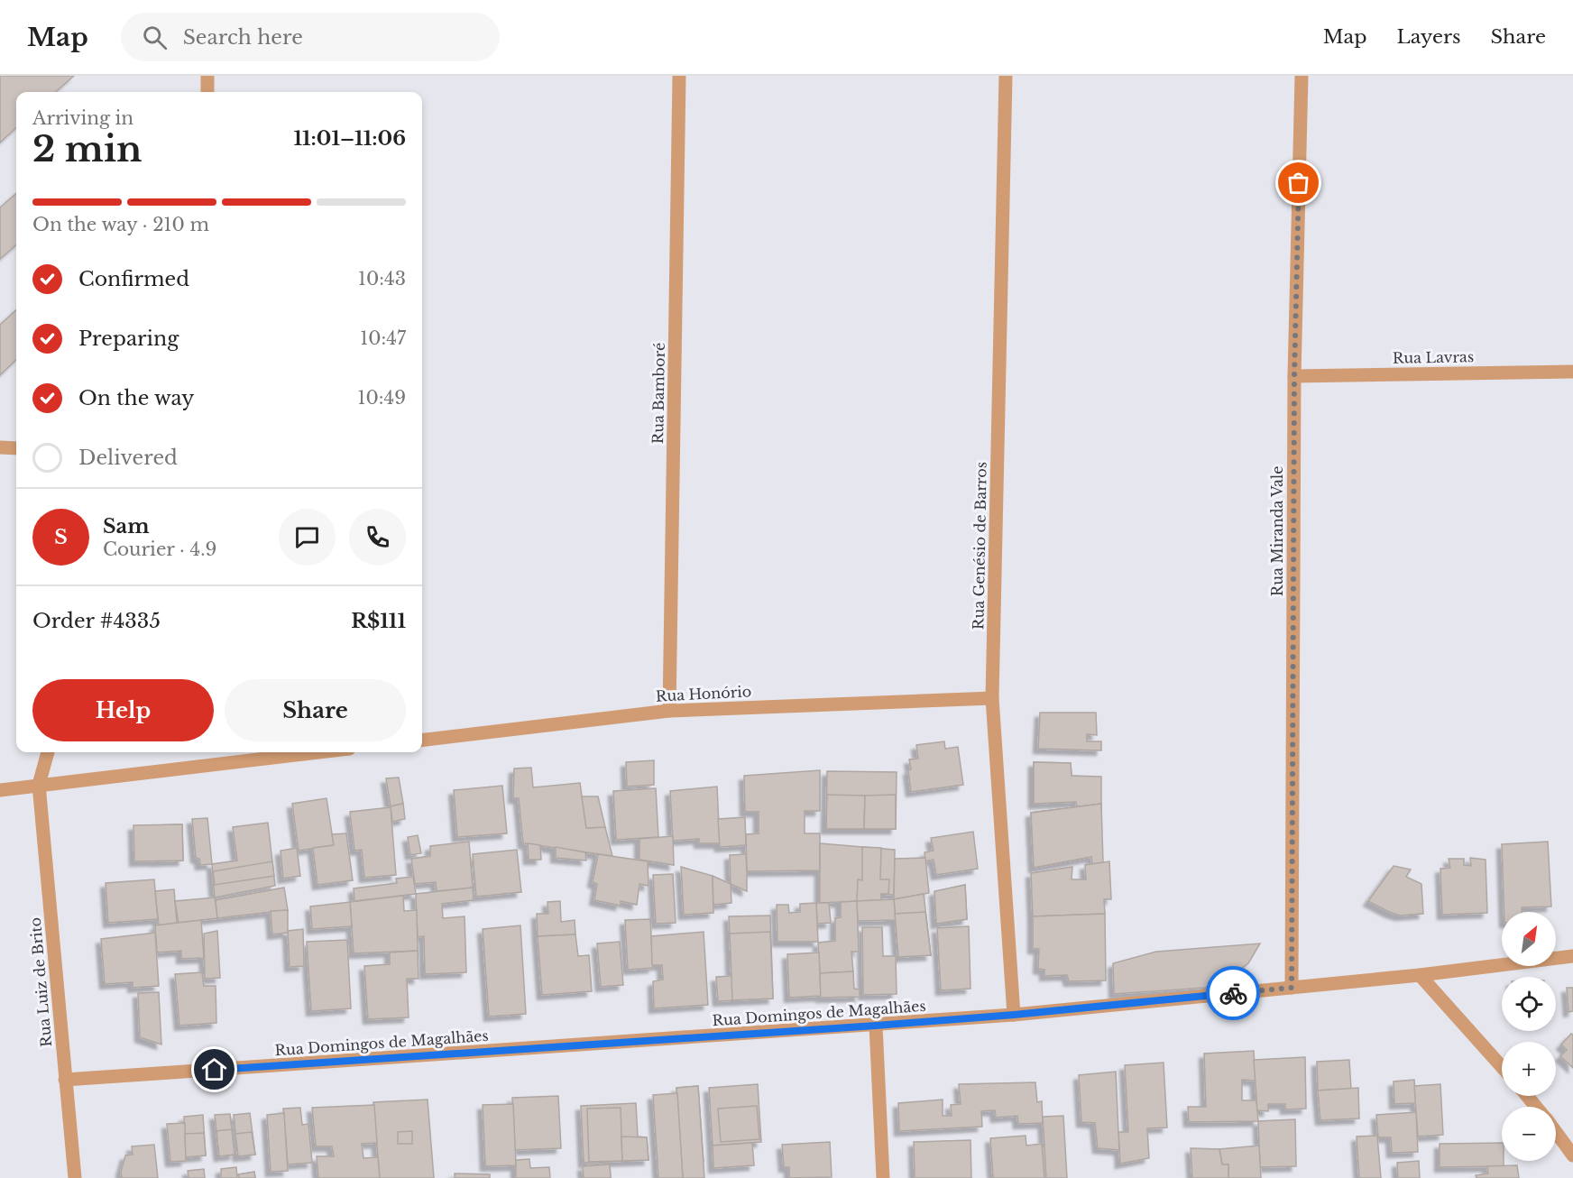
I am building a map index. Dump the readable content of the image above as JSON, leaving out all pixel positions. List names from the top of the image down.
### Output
{
  "streets": {
    "street": [
      "Rua Lavras",
      "Rua Bamboré",
      "Rua Miranda Vale",
      "Rua Genésio de Barros",
      "Rua Honório",
      "Rua Luiz de Brito",
      "Rua Domingos de Magalhães"
    ]
  },
  "crossings": [
    ["Rua Lavras", "Rua Miranda Vale"],
    ["Rua Bamboré", "Rua Honório"],
    ["Rua Miranda Vale", "Rua Domingos de Magalhães"],
    ["Rua Genésio de Barros", "Rua Honório"],
    ["Rua Genésio de Barros", "Rua Domingos de Magalhães"],
    ["Rua Luiz de Brito", "Rua Domingos de Magalhães"]
  ],
  "north": "top right",
  "page": {
    "header": "Map",
    "search": "Search here",
    "nav": ["Map", "Layers", "Share"],
    "heading": ["2 min", "Arriving in", "11:01–11:06"],
    "panel": [
      "Sam",
      "Courier · 4.9",
      "Order #4335",
      "R$111"
    ],
    "bar": "On the way · 210 m",
    "list": [
      ["Confirmed", "10:43"],
      ["Preparing", "10:47"],
      ["On the way", "10:49"],
      "Delivered"
    ],
    "round": "S",
    "buttons": ["Help", "Share"],
    "map_buttons": ["+", "−"]
  }
}
